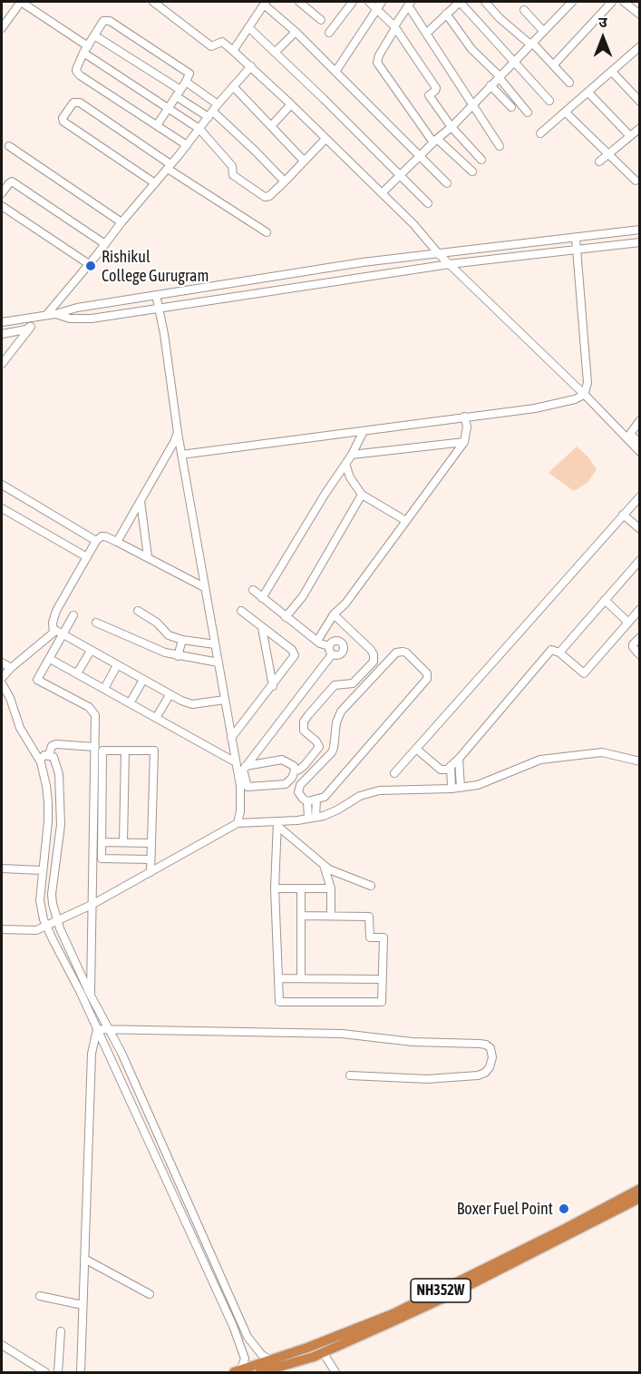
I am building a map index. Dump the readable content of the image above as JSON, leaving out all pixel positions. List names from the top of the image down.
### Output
{
  "streets": {
    "highway": ["NH352W"]
  },
  "places": ["Rishikul College Gurugram", "Boxer Fuel Point"],
  "north": "top"
}
